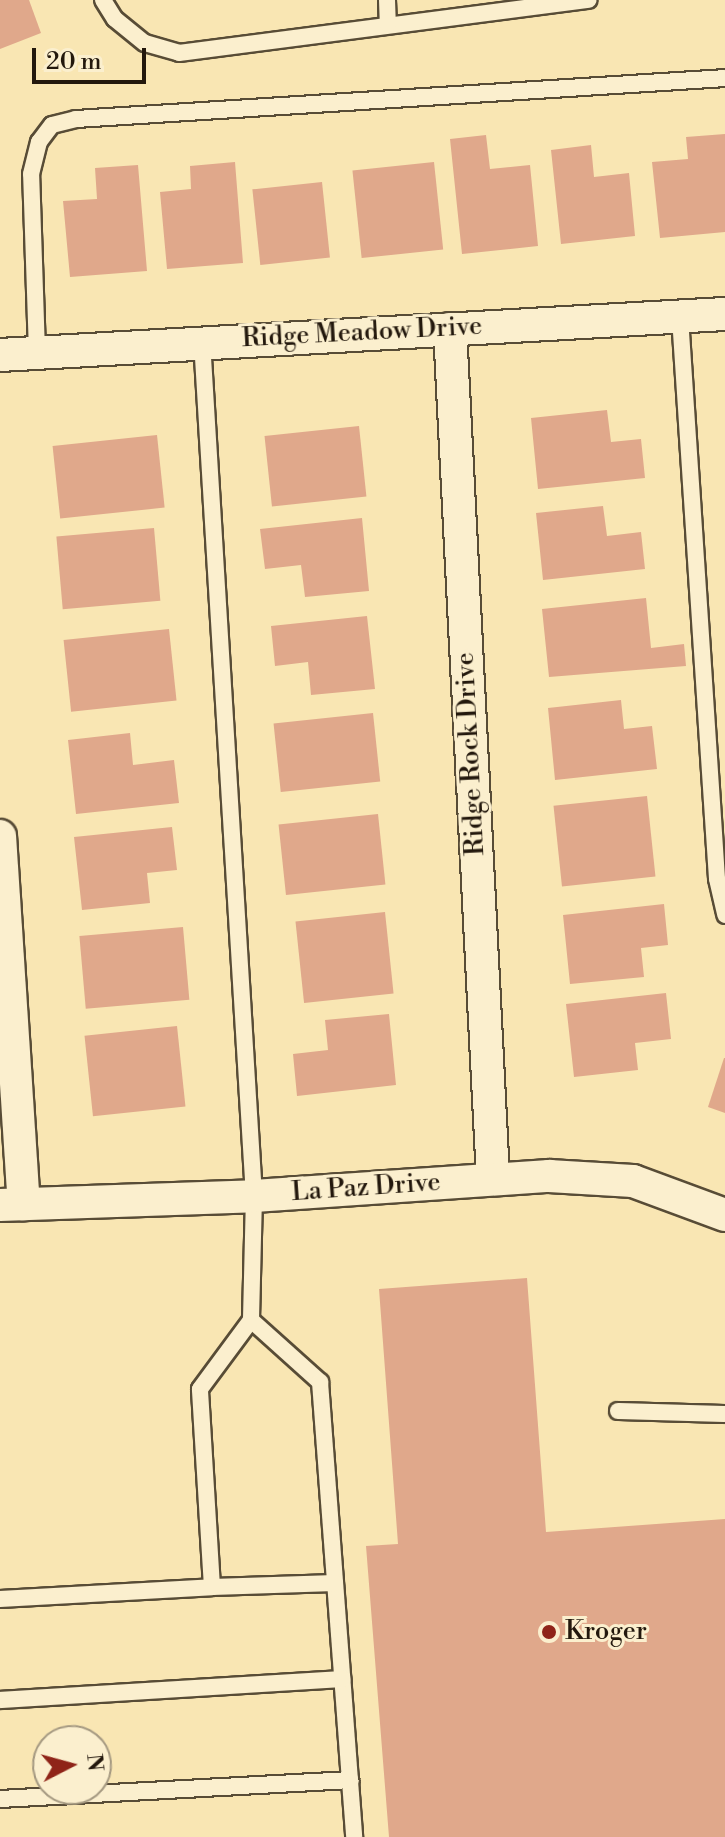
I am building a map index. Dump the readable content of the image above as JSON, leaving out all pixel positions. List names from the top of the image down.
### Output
{
  "streets": {
    "street": ["Ridge Meadow Drive", "Ridge Rock Drive", "La Paz Drive"]
  },
  "crossings": [
    ["Ridge Meadow Drive", "Ridge Rock Drive"],
    ["Ridge Rock Drive", "La Paz Drive"]
  ],
  "places": ["Kroger"],
  "scale_bar": "20 m",
  "north": "right"
}
